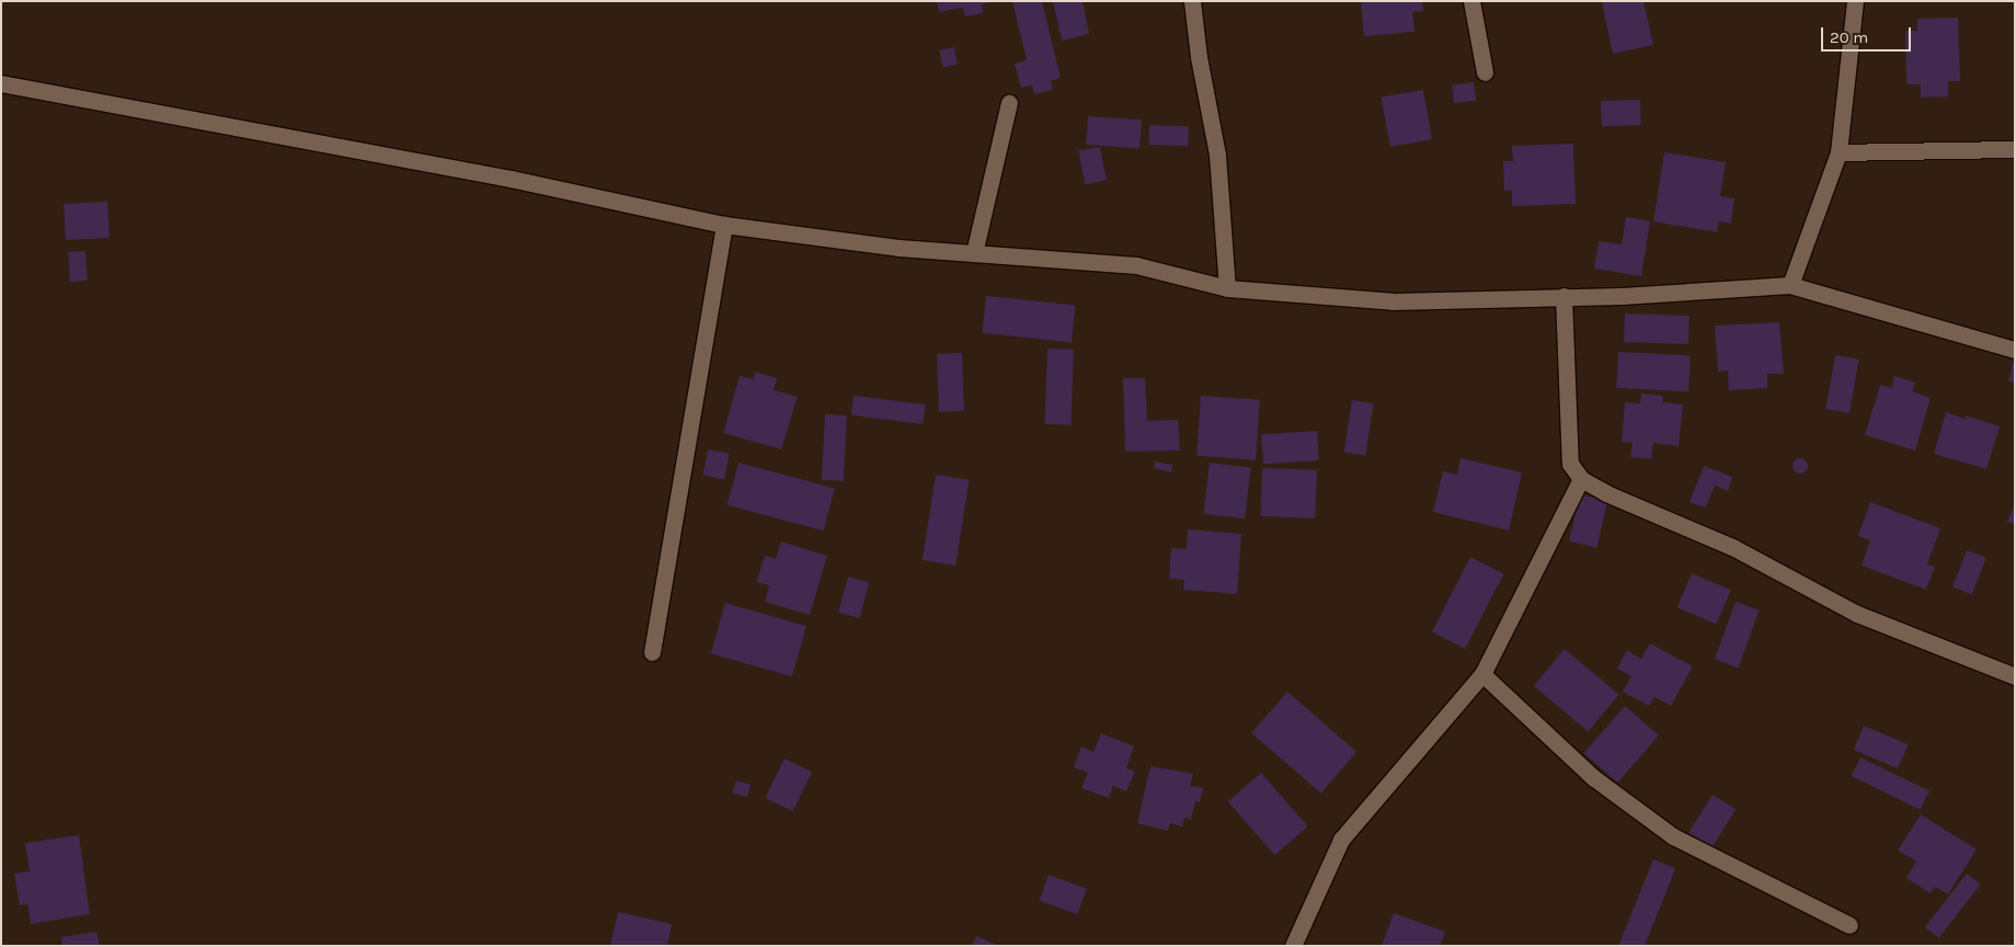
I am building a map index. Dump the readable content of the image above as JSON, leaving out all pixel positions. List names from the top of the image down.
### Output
{
  "scale_bar": "20 m"
}
